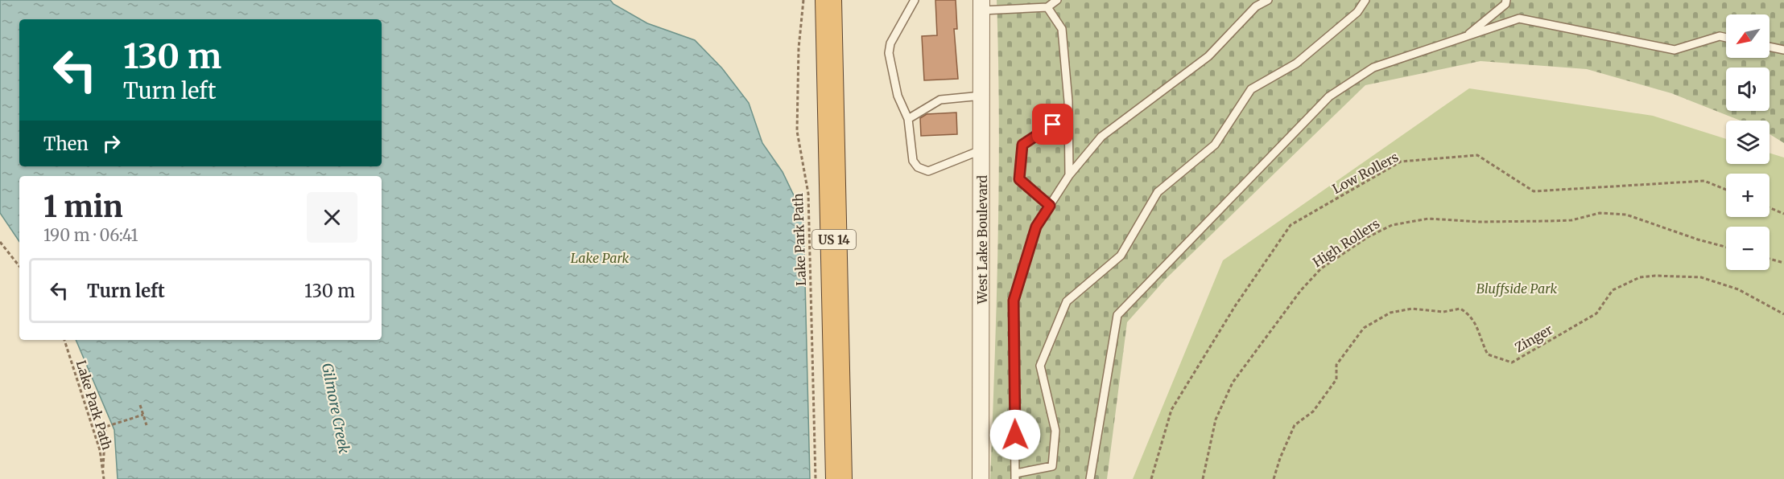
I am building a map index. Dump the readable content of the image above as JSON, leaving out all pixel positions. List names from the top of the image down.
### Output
{
  "streets": {
    "highway": ["US 14"],
    "street": ["West Lake Boulevard"],
    "path": [
      "Low Rollers",
      "Lake Park Path",
      "High Rollers",
      "Zinger"
    ]
  },
  "water": ["Gilmore Creek"],
  "parks": ["Lake Park", "Bluffside Park"],
  "north": "bottom left",
  "page": {
    "map_buttons": ["+", "−"],
    "turn": ["130 m", "Turn left"],
    "then": "Then",
    "heading": ["1 min", "190 m · 06:41"],
    "list": [
      {
        "name": "Turn left",
        "value": "130 m"
      }
    ]
  }
}
